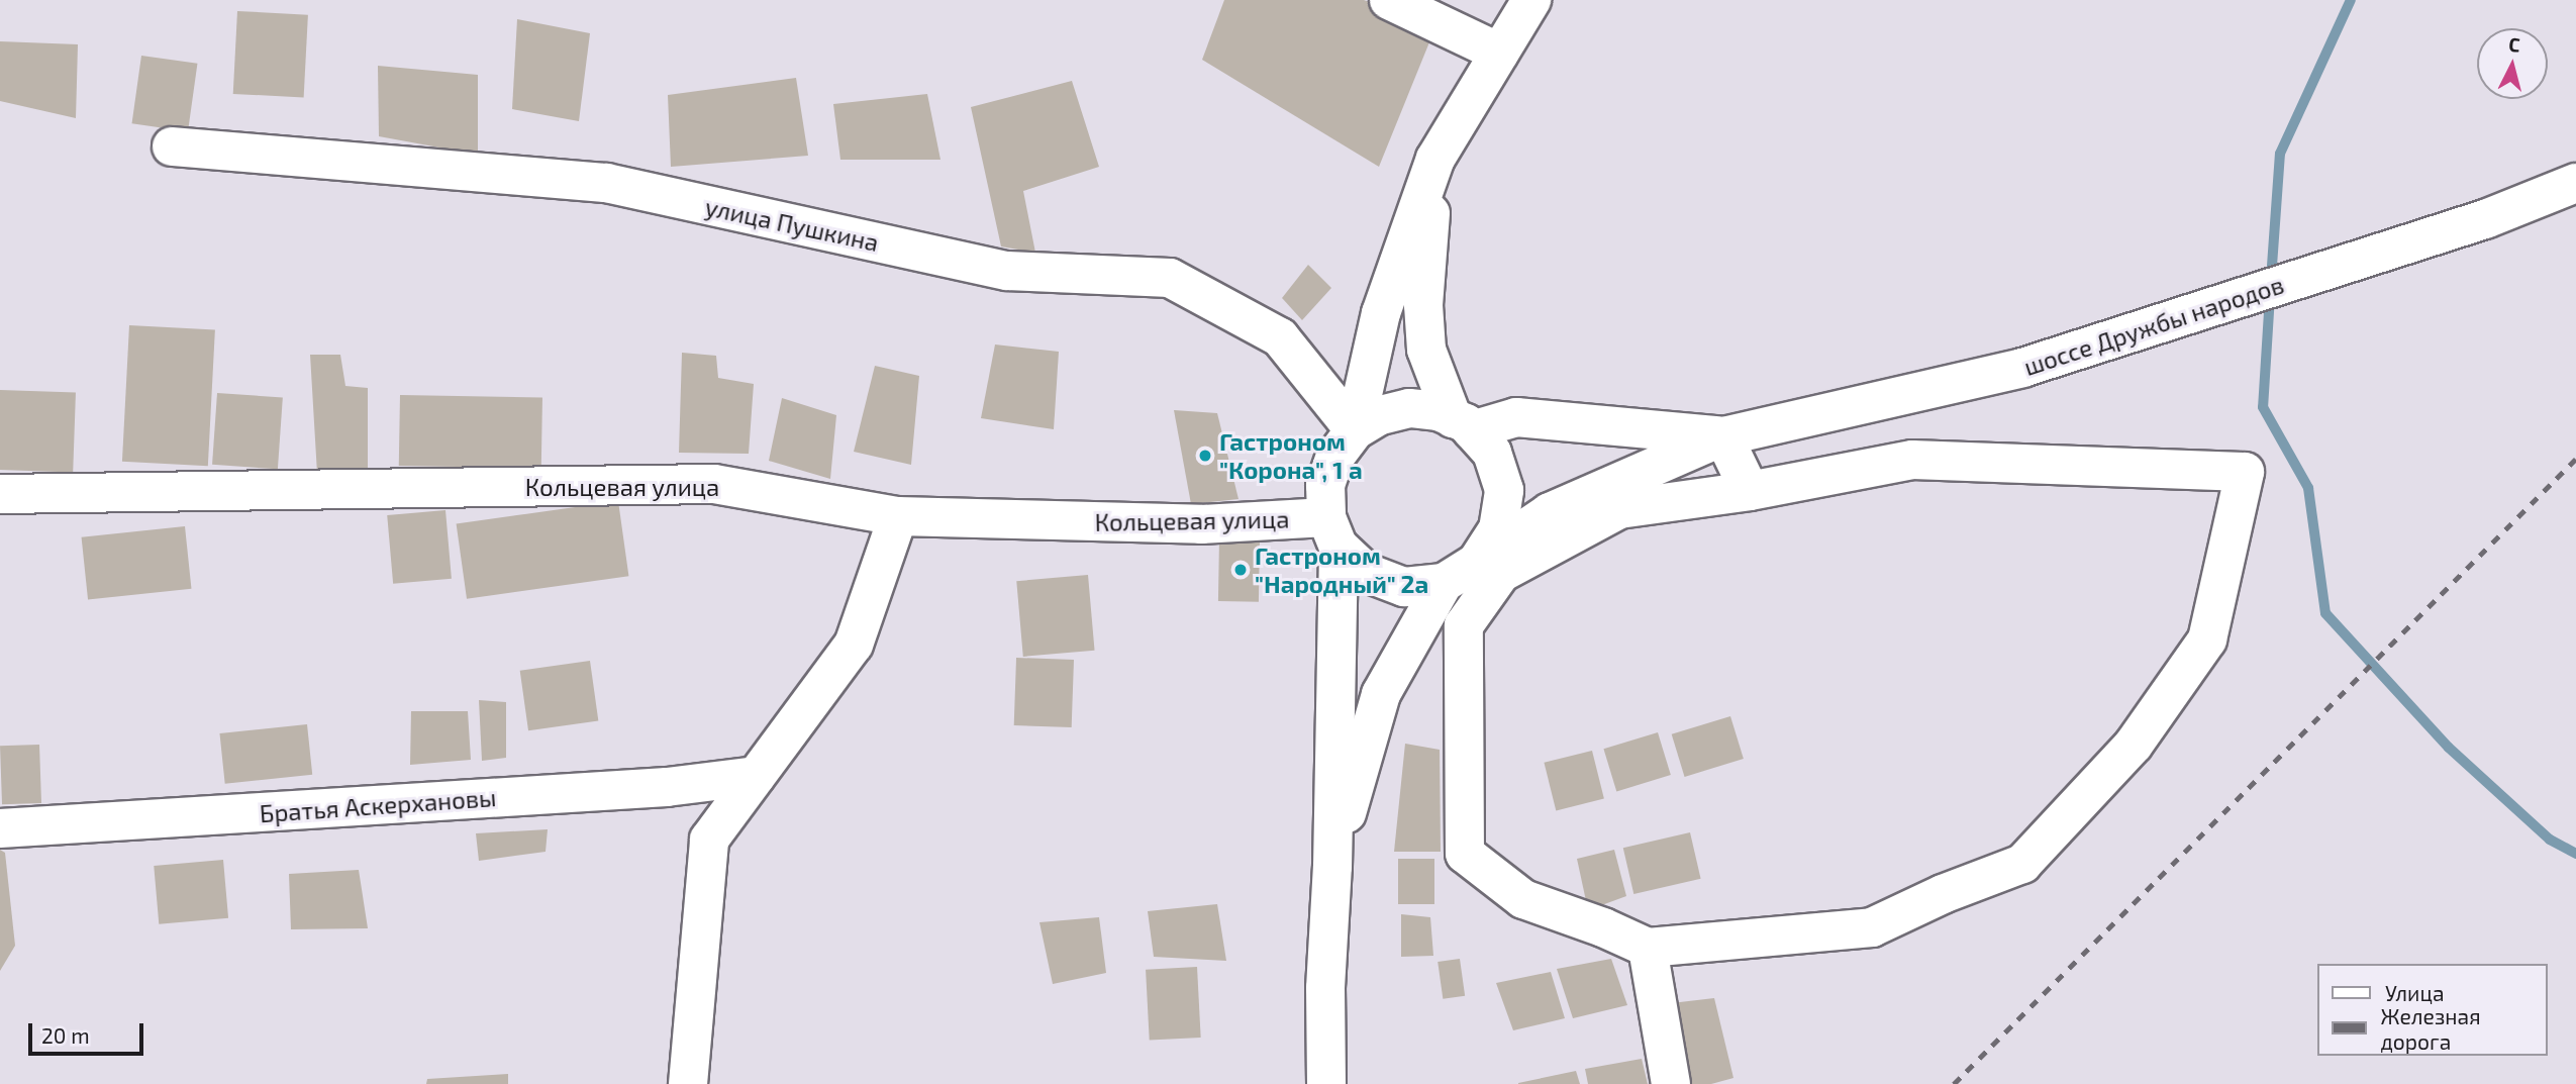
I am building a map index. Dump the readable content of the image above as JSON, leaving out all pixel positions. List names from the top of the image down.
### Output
{
  "streets": {
    "street": [
      "улица Пушкина",
      "шоссе Дружбы народов",
      "Кольцевая улица",
      "Братья Аскерхановы"
    ]
  },
  "crossings": [
    ["улица Пушкина", "Кольцевая улица"]
  ],
  "places": ["Гастроном \"Корона\", 1 а", "Гастроном \"Народный\" 2а"],
  "legend": ["Улица", "Железная дорога"],
  "scale_bar": "20 m",
  "north": "top"
}
